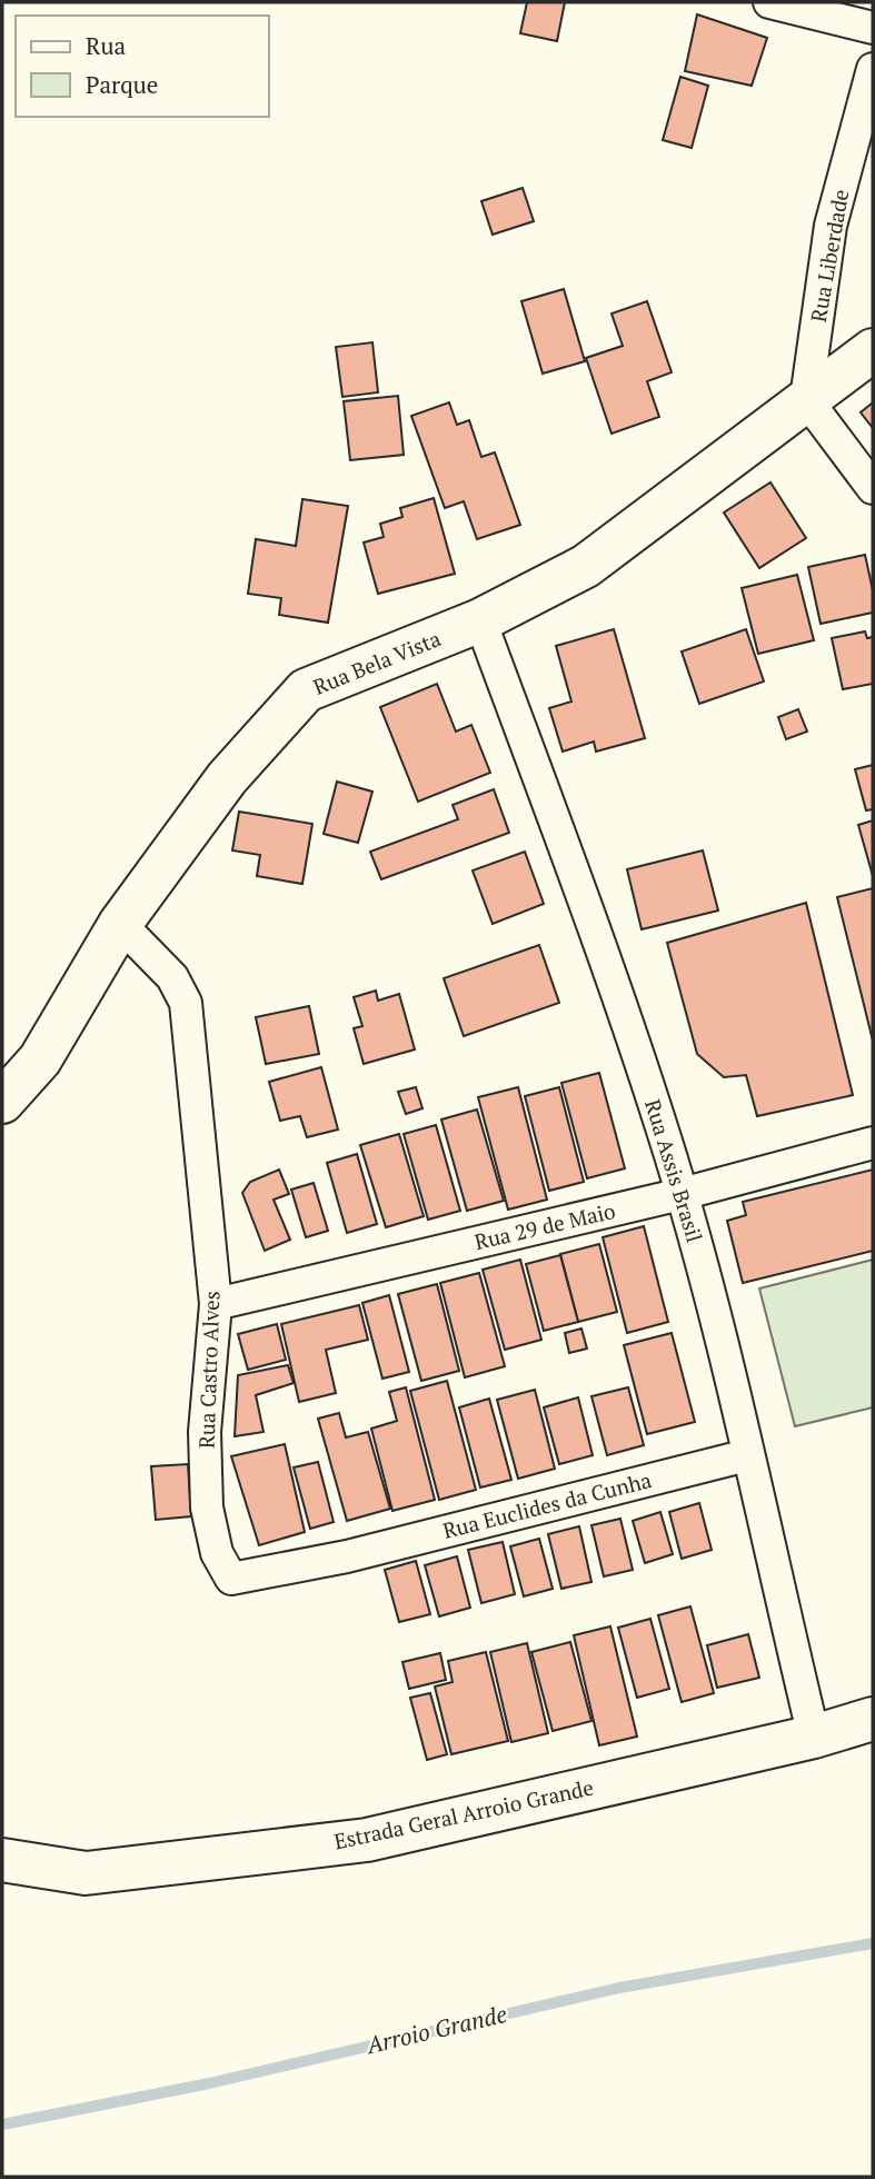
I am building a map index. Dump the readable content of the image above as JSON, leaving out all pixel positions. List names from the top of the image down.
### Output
{
  "streets": {
    "street": [
      "Rua Liberdade",
      "Rua Bela Vista",
      "Rua Assis Brasil",
      "Rua 29 de Maio",
      "Rua Castro Alves",
      "Rua Euclides da Cunha",
      "Estrada Geral Arroio Grande"
    ]
  },
  "crossings": [
    ["Rua Liberdade", "Rua Bela Vista"],
    ["Rua Bela Vista", "Rua Assis Brasil"],
    ["Rua Bela Vista", "Rua Castro Alves"],
    ["Rua Assis Brasil", "Rua 29 de Maio"],
    ["Rua Assis Brasil", "Rua Euclides da Cunha"],
    ["Rua Assis Brasil", "Estrada Geral Arroio Grande"],
    ["Rua 29 de Maio", "Rua Castro Alves"],
    ["Rua Castro Alves", "Rua Euclides da Cunha"]
  ],
  "water": ["Arroio Grande"],
  "legend": ["Rua", "Parque"]
}
